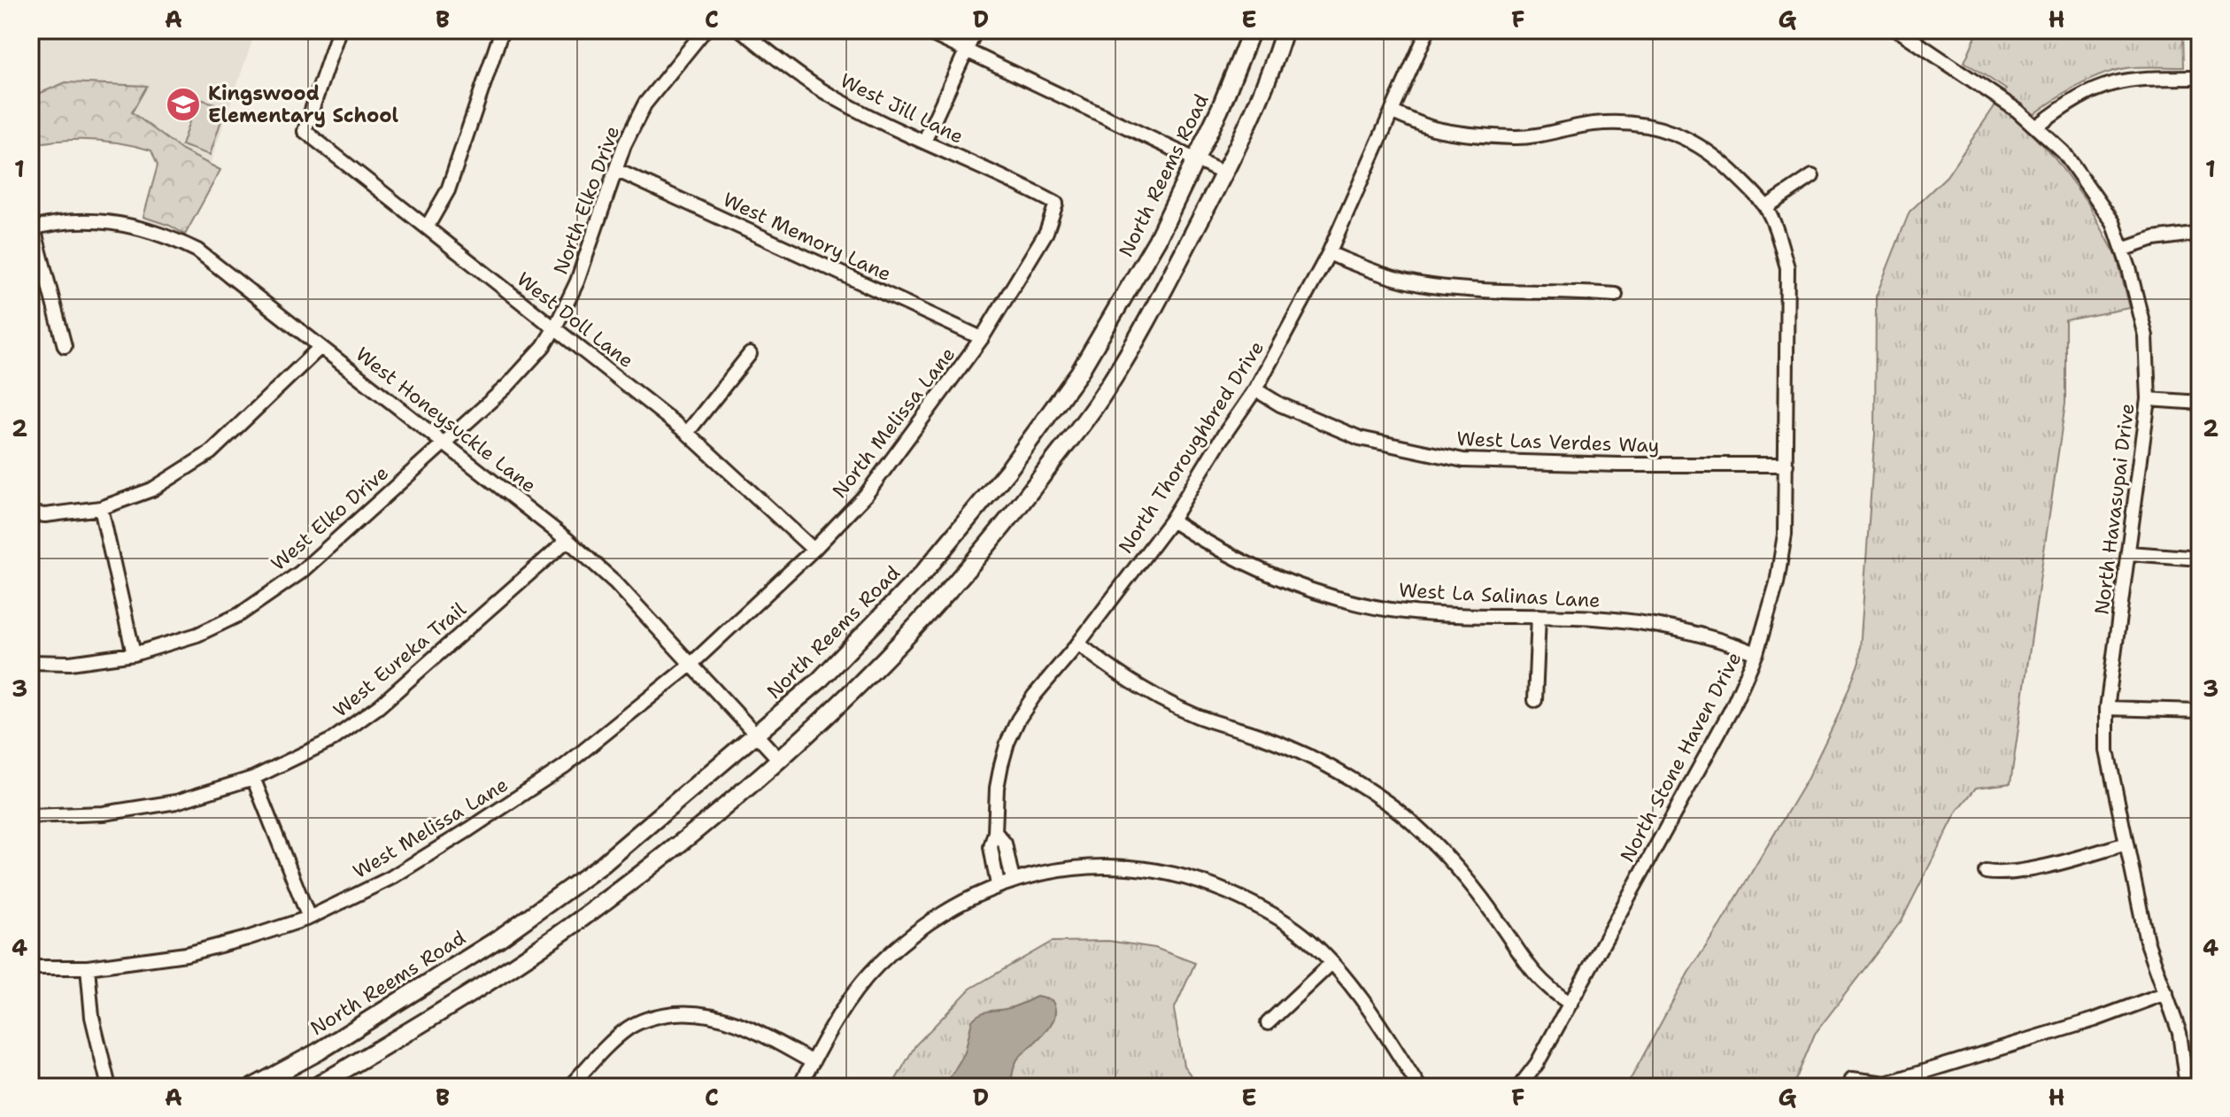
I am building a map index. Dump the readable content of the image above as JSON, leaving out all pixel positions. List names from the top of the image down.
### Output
{
  "streets": {
    "main road": ["North Reems Road"],
    "street": [
      "West Jill Lane",
      "North Elko Drive",
      "West Memory Lane",
      "West Doll Lane",
      "West Honeysuckle Lane",
      "North Melissa Lane",
      "West Las Verdes Way",
      "North Thoroughbred Drive",
      "North Havasupai Drive",
      "West Elko Drive",
      "West La Salinas Lane",
      "West Eureka Trail",
      "North Stone Haven Drive",
      "West Melissa Lane"
    ]
  },
  "crossings": [
    ["West Jill Lane", "North Melissa Lane"],
    ["North Reems Road", "West Honeysuckle Lane"],
    ["North Elko Drive", "West Memory Lane"],
    ["North Elko Drive", "West Doll Lane"],
    ["North Elko Drive", "West Honeysuckle Lane"],
    ["North Elko Drive", "West Elko Drive"],
    ["West Memory Lane", "North Melissa Lane"],
    ["West Doll Lane", "North Melissa Lane"],
    ["West Honeysuckle Lane", "North Melissa Lane"],
    ["West Honeysuckle Lane", "West Elko Drive"],
    ["West Honeysuckle Lane", "West Eureka Trail"],
    ["West Honeysuckle Lane", "West Melissa Lane"],
    ["North Melissa Lane", "West Melissa Lane"],
    ["West Las Verdes Way", "North Thoroughbred Drive"],
    ["West Las Verdes Way", "North Stone Haven Drive"],
    ["North Thoroughbred Drive", "West La Salinas Lane"],
    ["North Thoroughbred Drive", "North Stone Haven Drive"],
    ["West La Salinas Lane", "North Stone Haven Drive"]
  ],
  "places": {
    "school or university": ["Kingswood Elementary School"]
  },
  "grid": {
    "columns": [
      "A",
      "B",
      "C",
      "D",
      "E",
      "F",
      "G",
      "H"
    ],
    "rows": [
      "1",
      "2",
      "3",
      "4"
    ]
  }
}
